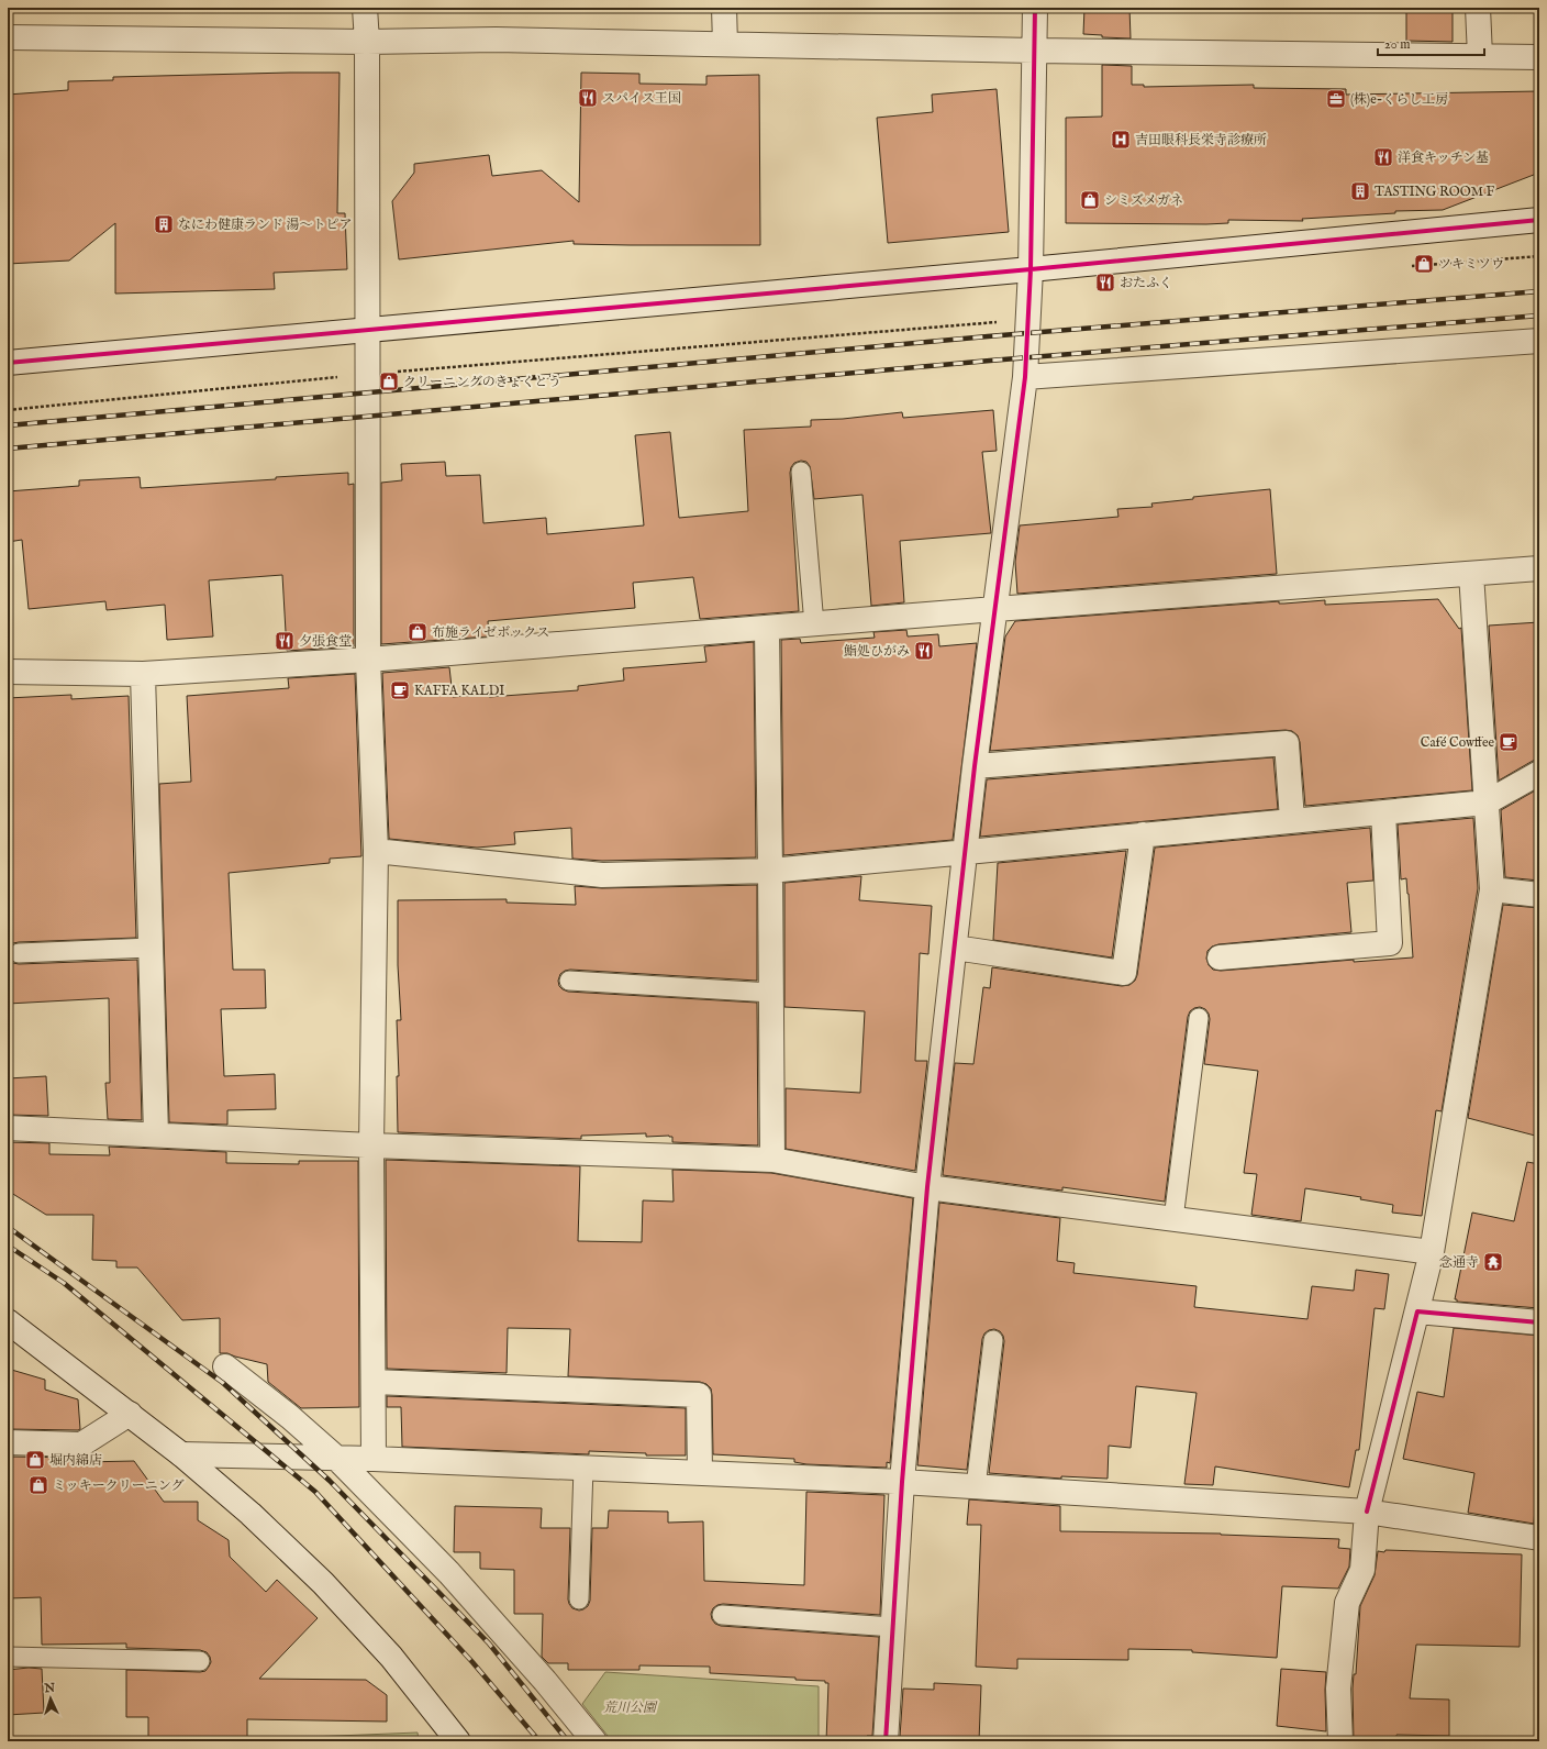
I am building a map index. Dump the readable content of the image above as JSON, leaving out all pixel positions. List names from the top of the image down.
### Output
{
  "parks": ["荒川公園"],
  "places": {
    "restaurant": [
      "スパイス王国",
      "洋食キッチン基",
      "おたふく",
      "夕張食堂",
      "鮨処ひがみ"
    ],
    "office": ["(株)e-くらし工房"],
    "hospital": ["吉田眼科長栄寺診療所"],
    "building": ["TASTING ROOM F", "なにわ健康ランド 湯～トピア"],
    "shop": [
      "シミズメガネ",
      "ツキミソウ",
      "クリーニングのきょくとう",
      "布施ライゼボックス",
      "堀内綿店",
      "ミッキークリーニング"
    ],
    "cafe": ["KAFFA KALDI", "Café Cowffee"],
    "temple": ["念通寺"]
  },
  "scale_bar": "20 m",
  "north": "top"
}
